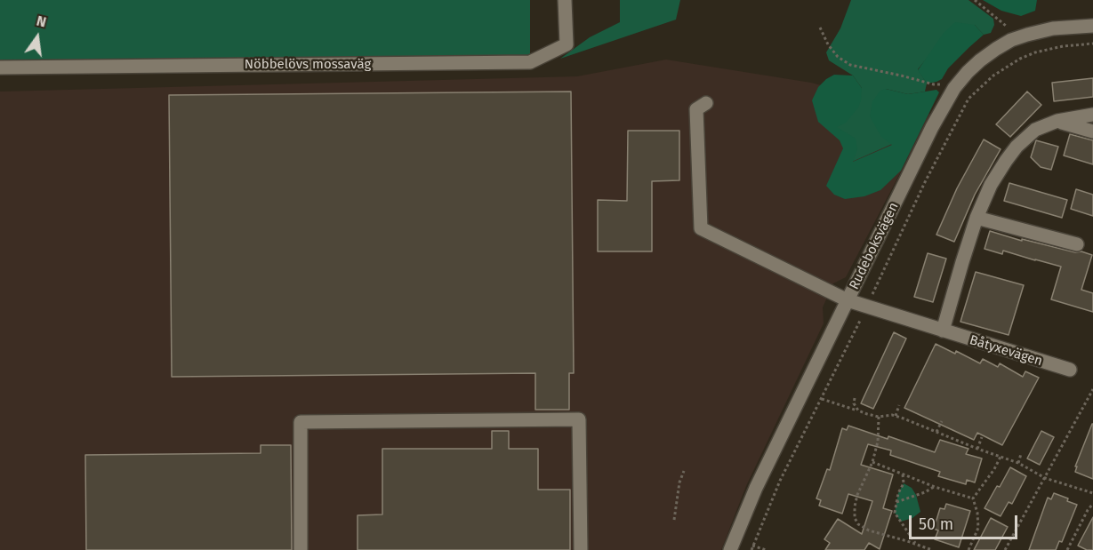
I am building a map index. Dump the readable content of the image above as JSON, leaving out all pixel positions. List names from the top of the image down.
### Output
{
  "streets": {
    "street": ["Nöbbelövs mossaväg", "Rudeboksvägen", "Båtyxevägen"]
  },
  "crossings": [
    ["Rudeboksvägen", "Båtyxevägen"]
  ],
  "scale_bar": "50 m",
  "north": "top"
}
